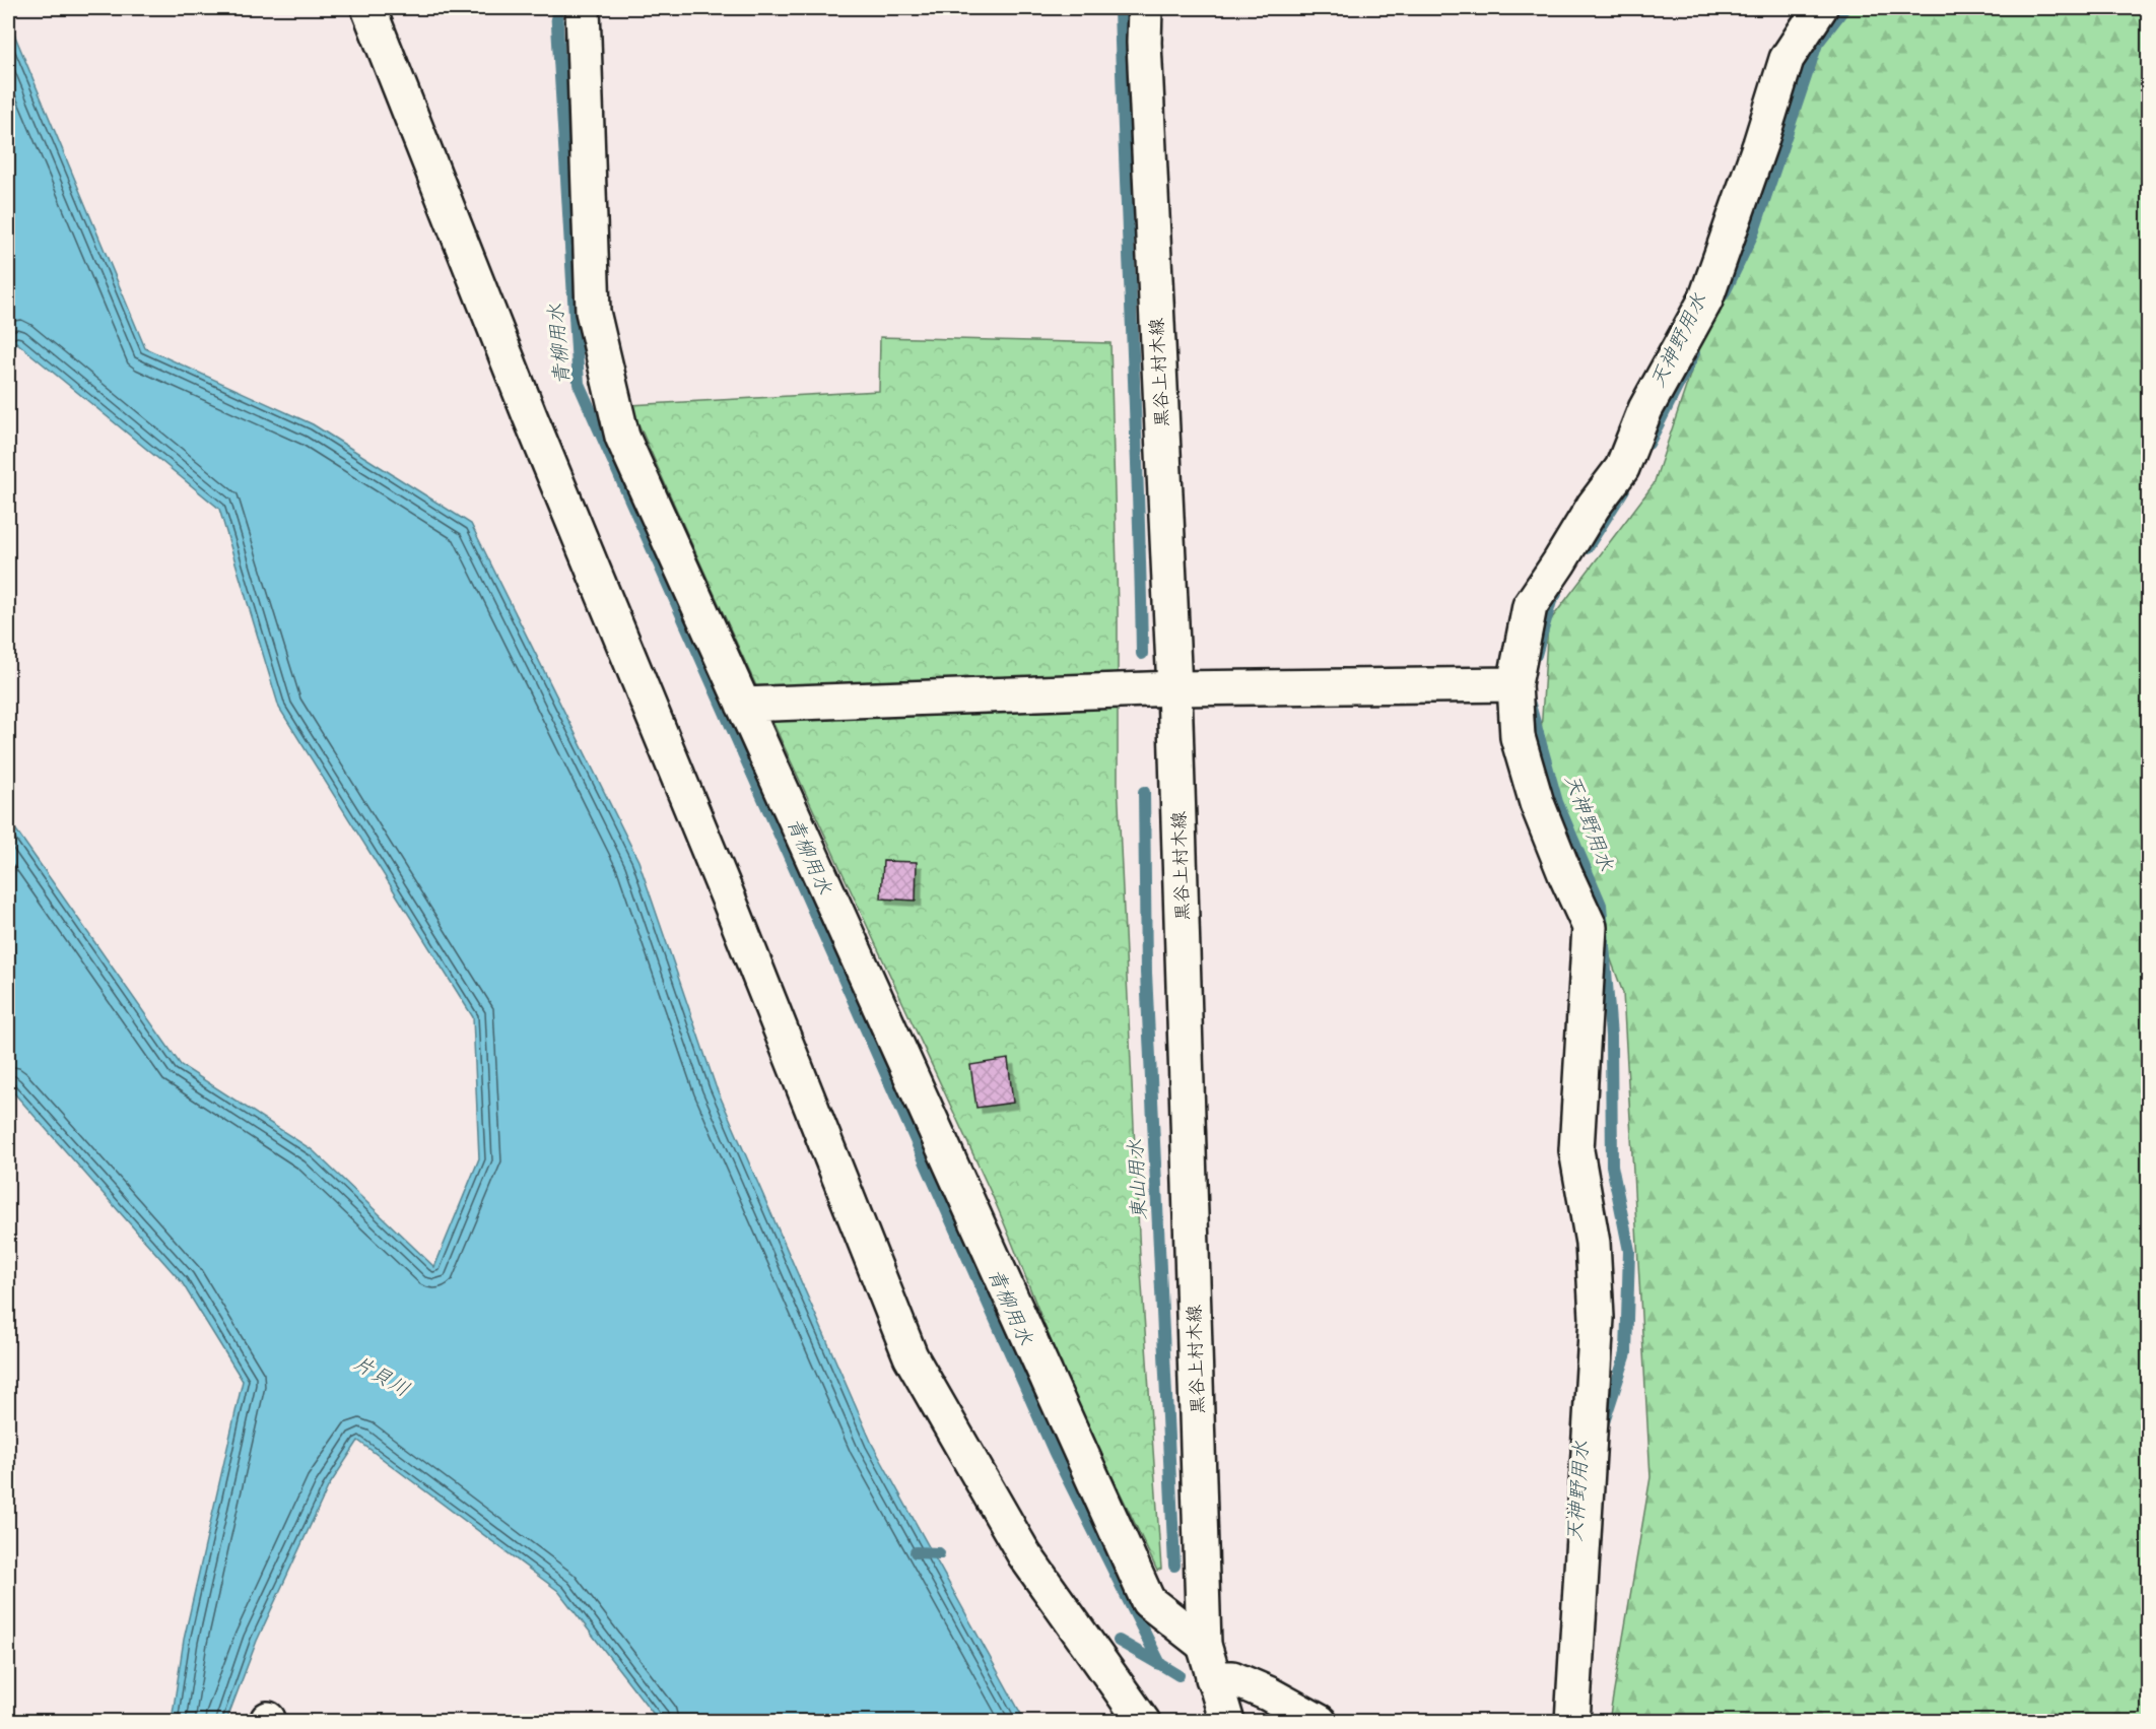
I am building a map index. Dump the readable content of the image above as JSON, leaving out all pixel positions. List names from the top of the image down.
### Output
{
  "streets": {
    "street": ["黒谷上村木線"]
  },
  "water": [
    "天神野用水",
    "青柳用水",
    "東山用水",
    "片貝川"
  ]
}
